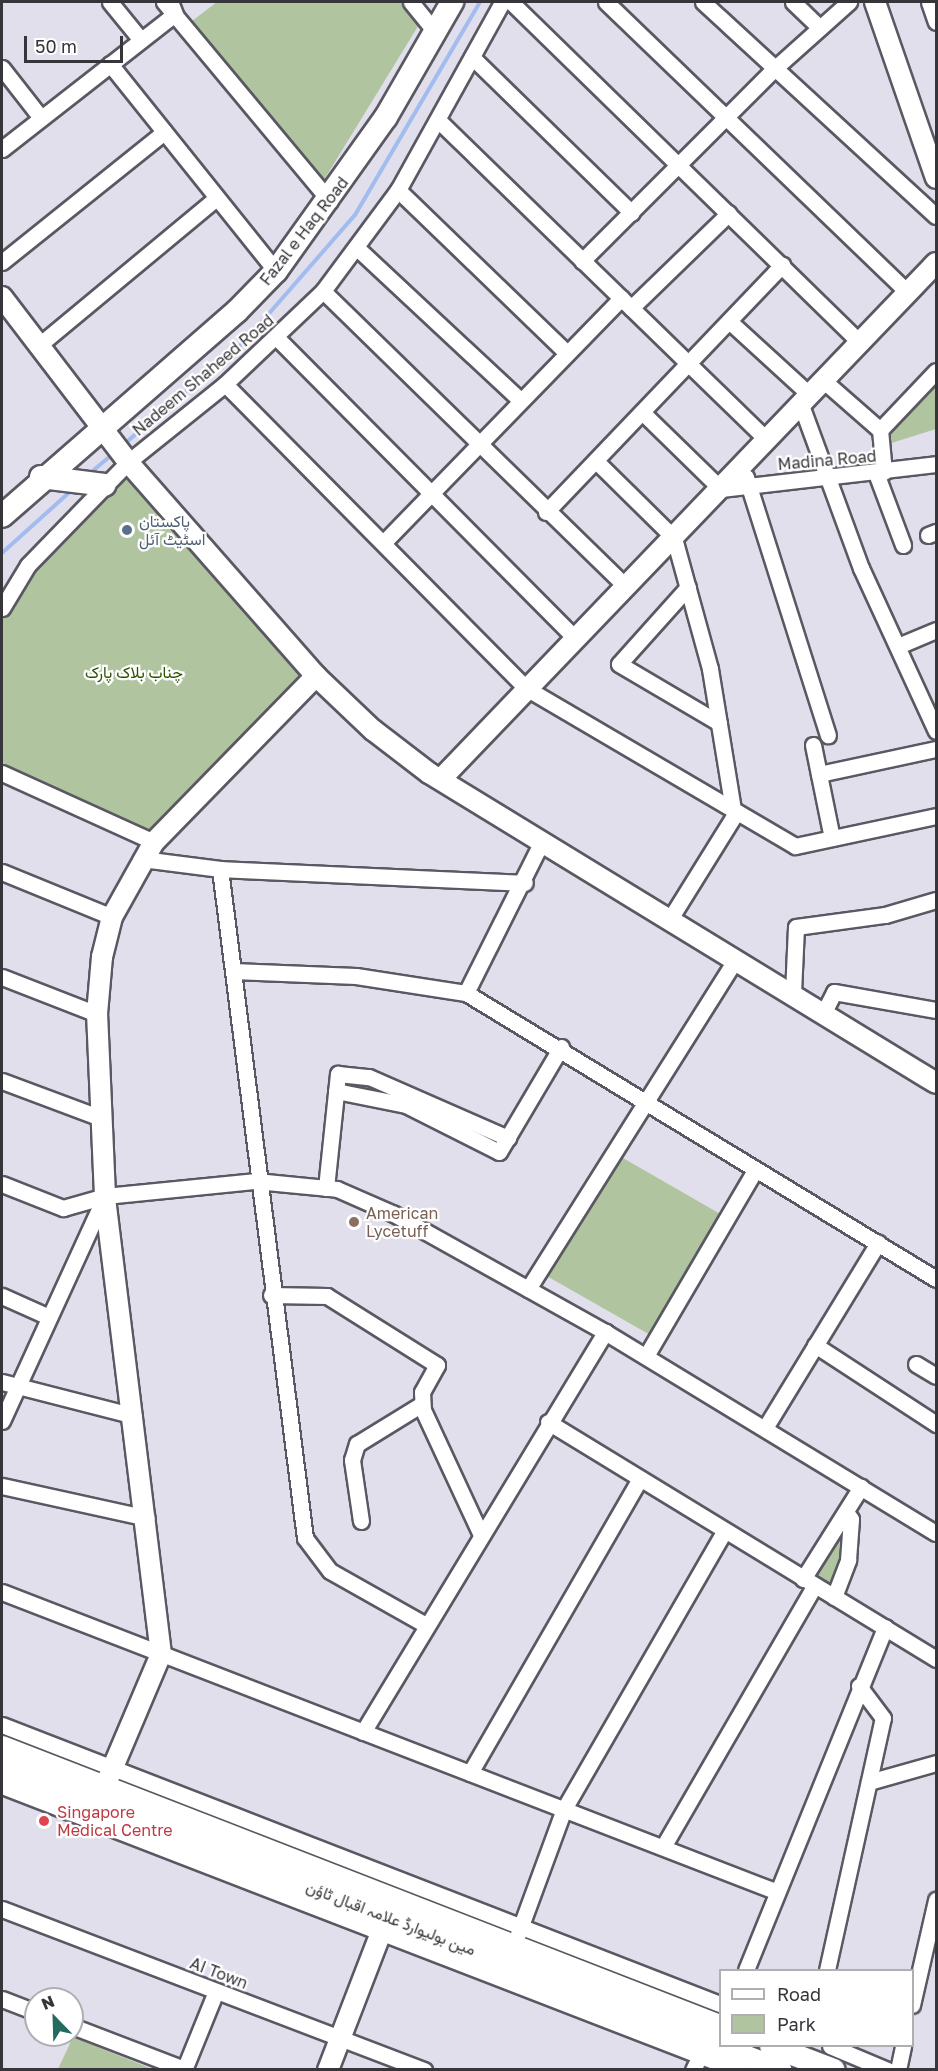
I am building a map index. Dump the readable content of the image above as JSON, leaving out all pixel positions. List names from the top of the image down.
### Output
{
  "streets": {
    "main road": ["Fazal e Haq Road", "مین بولیوارڈ علامہ اقبال ٹاؤن"],
    "street": ["Nadeem Shaheed Road", "Madina Road", "AI Town"]
  },
  "parks": ["چناب بلاک پارک"],
  "places": ["پاکستان اسٹیٹ آئل", "American Lycetuff", "Singapore Medical Centre"],
  "legend": ["Road", "Park"],
  "scale_bar": "50 m",
  "north": "top left"
}
